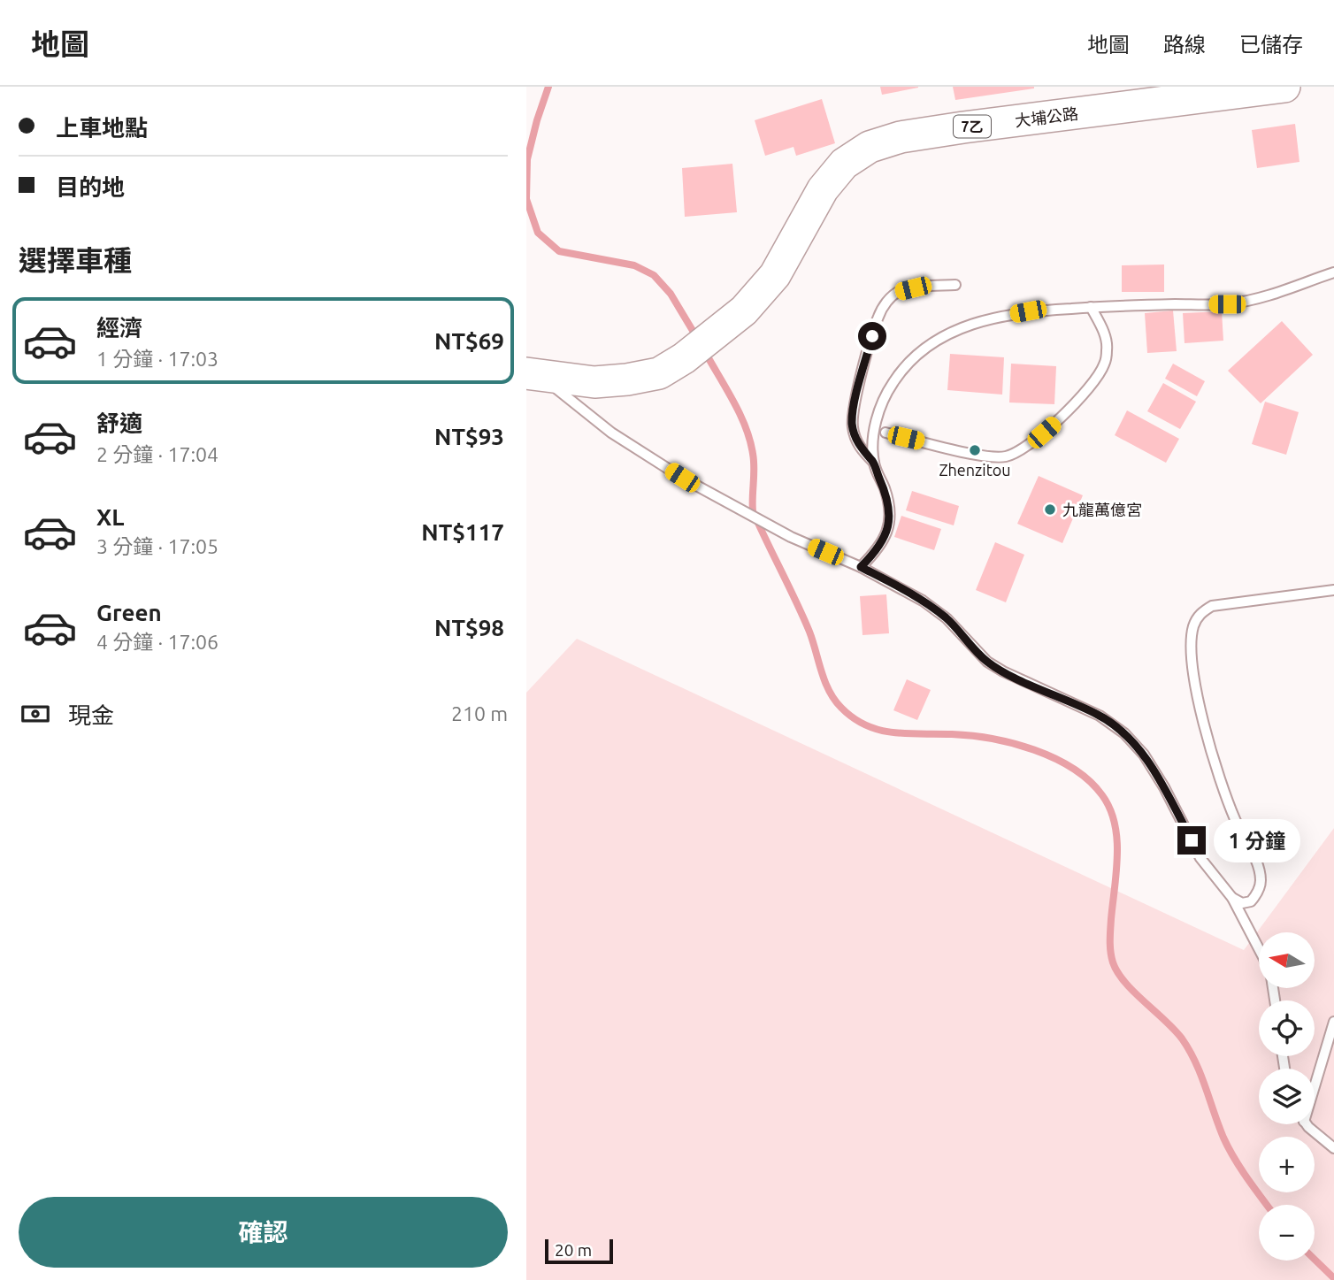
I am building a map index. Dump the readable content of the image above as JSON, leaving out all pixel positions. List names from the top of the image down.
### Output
{
  "streets": {
    "main road": ["大埔公路", "7乙"]
  },
  "places": ["Zhenzitou", "九龍萬億宮"],
  "scale_bar": "20 m",
  "north": "left",
  "page": {
    "header": "地圖",
    "nav": ["地圖", "路線", "已儲存"],
    "banner": ["上車地點", "目的地"],
    "heading": "選擇車種",
    "list": [
      {
        "name": "經濟",
        "note": "1 分鐘 · 17:03",
        "value": "NT$69"
      },
      {
        "name": "舒適",
        "note": "2 分鐘 · 17:04",
        "value": "NT$93"
      },
      {
        "name": "XL",
        "note": "3 分鐘 · 17:05",
        "value": "NT$117"
      },
      {
        "name": "Green",
        "note": "4 分鐘 · 17:06",
        "value": "NT$98"
      }
    ],
    "pay": ["現金", "210 m"],
    "bubble": "1 分鐘",
    "map_buttons": ["+", "−"],
    "buttons": "確認",
    "scale": "20 m"
  }
}
